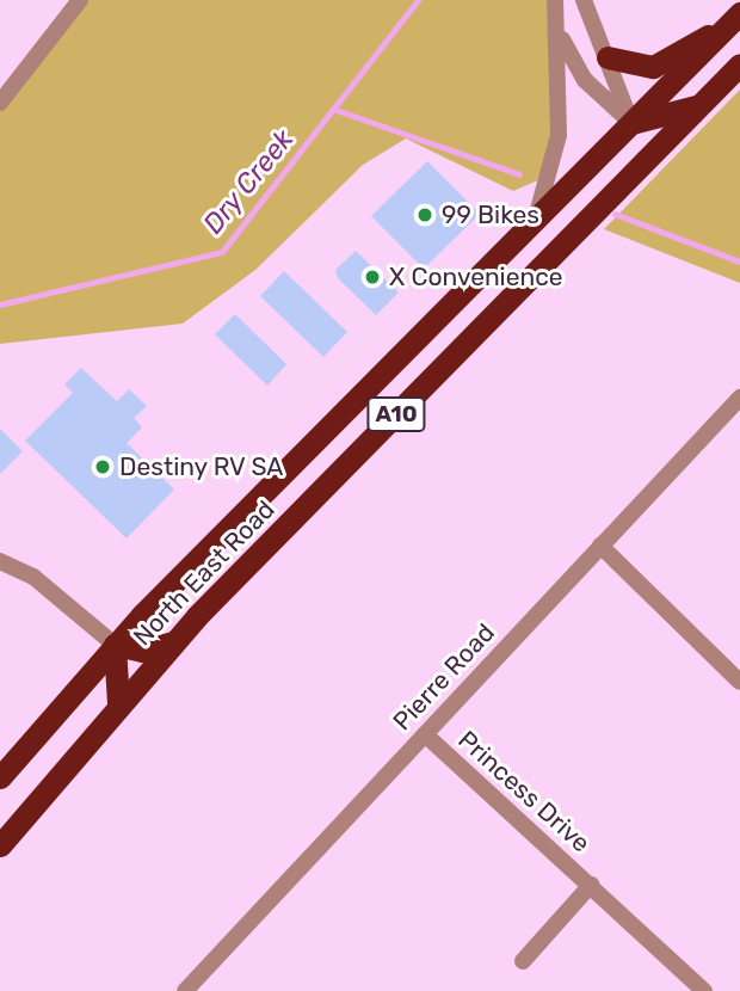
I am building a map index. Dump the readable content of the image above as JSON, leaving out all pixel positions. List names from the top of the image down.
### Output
{
  "streets": {
    "highway": ["A10", "North East Road"],
    "street": ["Pierre Road", "Princess Drive"]
  },
  "crossings": [
    ["Pierre Road", "Princess Drive"]
  ],
  "water": ["Dry Creek"],
  "places": ["99 Bikes", "X Convenience", "Destiny RV SA"]
}
